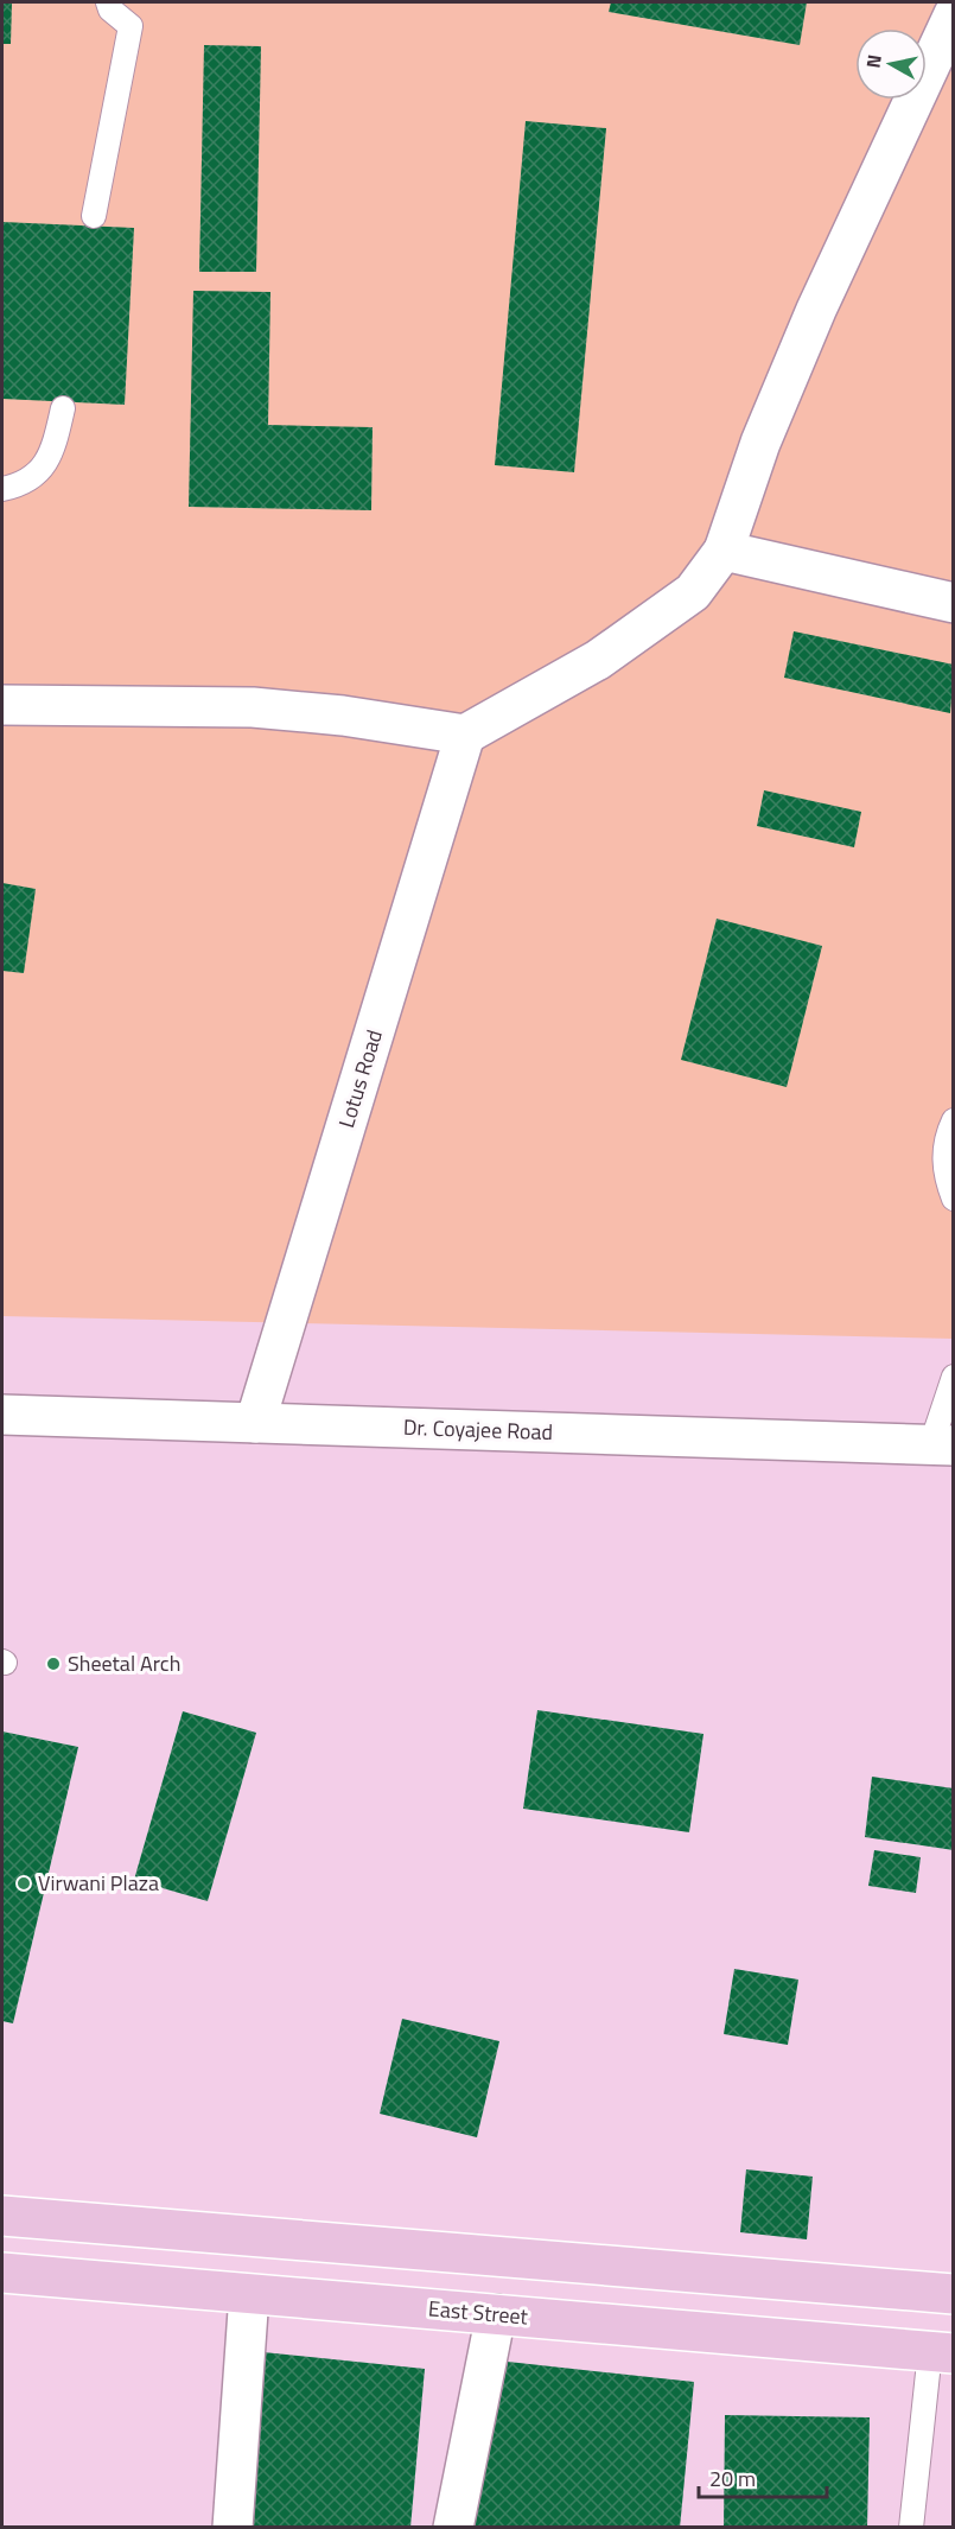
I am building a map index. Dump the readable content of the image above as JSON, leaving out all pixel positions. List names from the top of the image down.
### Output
{
  "streets": {
    "main road": ["East Street"],
    "street": ["Lotus Road", "Dr. Coyajee Road"]
  },
  "crossings": [
    ["Lotus Road", "Dr. Coyajee Road"]
  ],
  "places": ["Sheetal Arch", "Virwani Plaza"],
  "scale_bar": "20 m",
  "north": "left"
}
